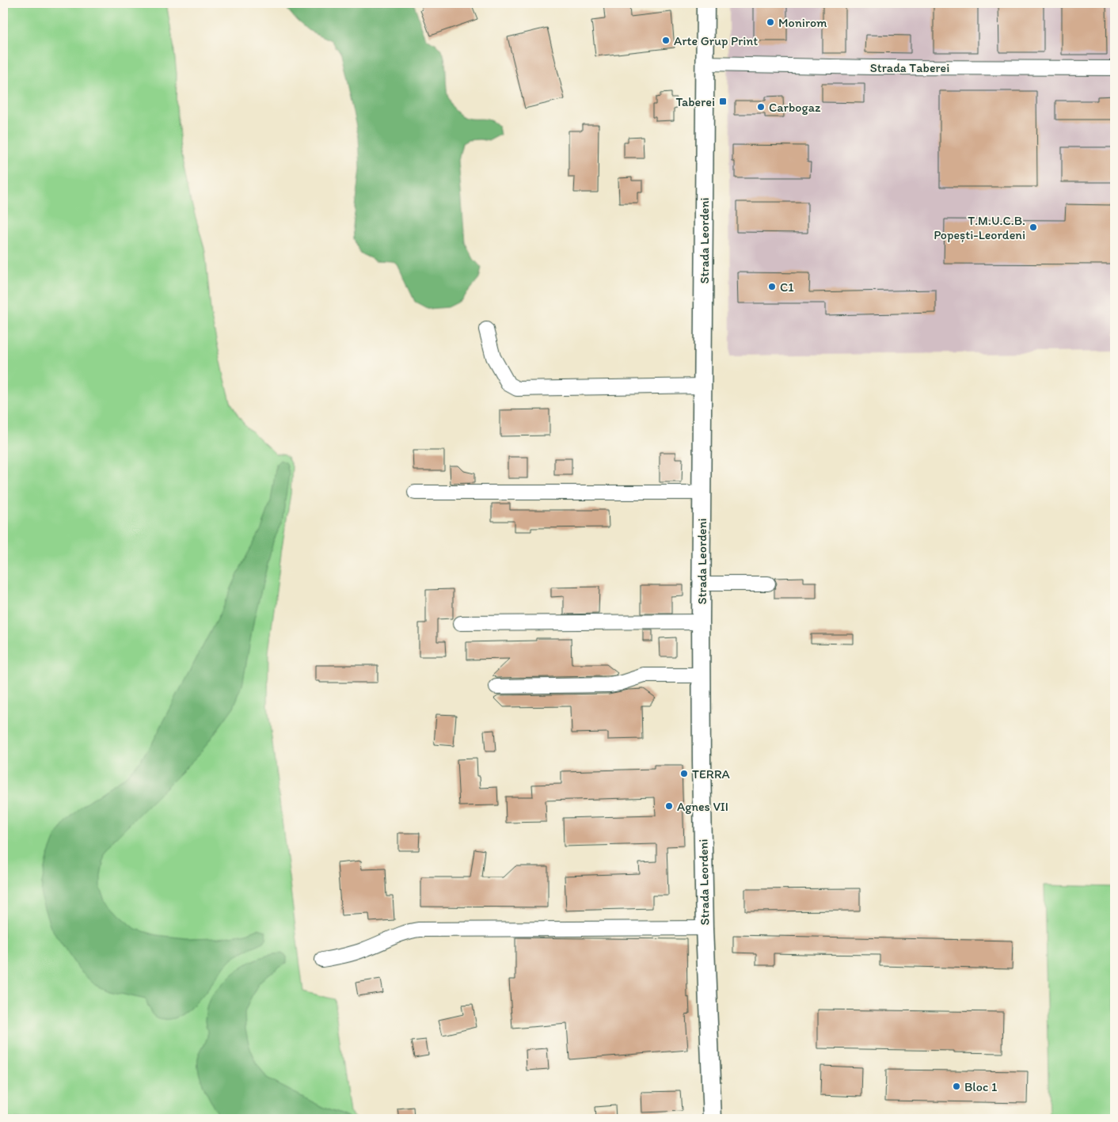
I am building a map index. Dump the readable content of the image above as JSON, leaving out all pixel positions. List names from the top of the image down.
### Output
{
  "streets": {
    "main road": ["Strada Leordeni"],
    "street": ["Strada Taberei"]
  },
  "crossings": [
    ["Strada Taberei", "Strada Leordeni"]
  ],
  "places": {
    "other": [
      "Monirom",
      "Arte Grup Print",
      "Carbogaz",
      "T.M.U.C.B. Popești-Leordeni",
      "C1",
      "TERRA",
      "Agnes VII",
      "Bloc 1"
    ],
    "transit": ["Taberei"]
  }
}
